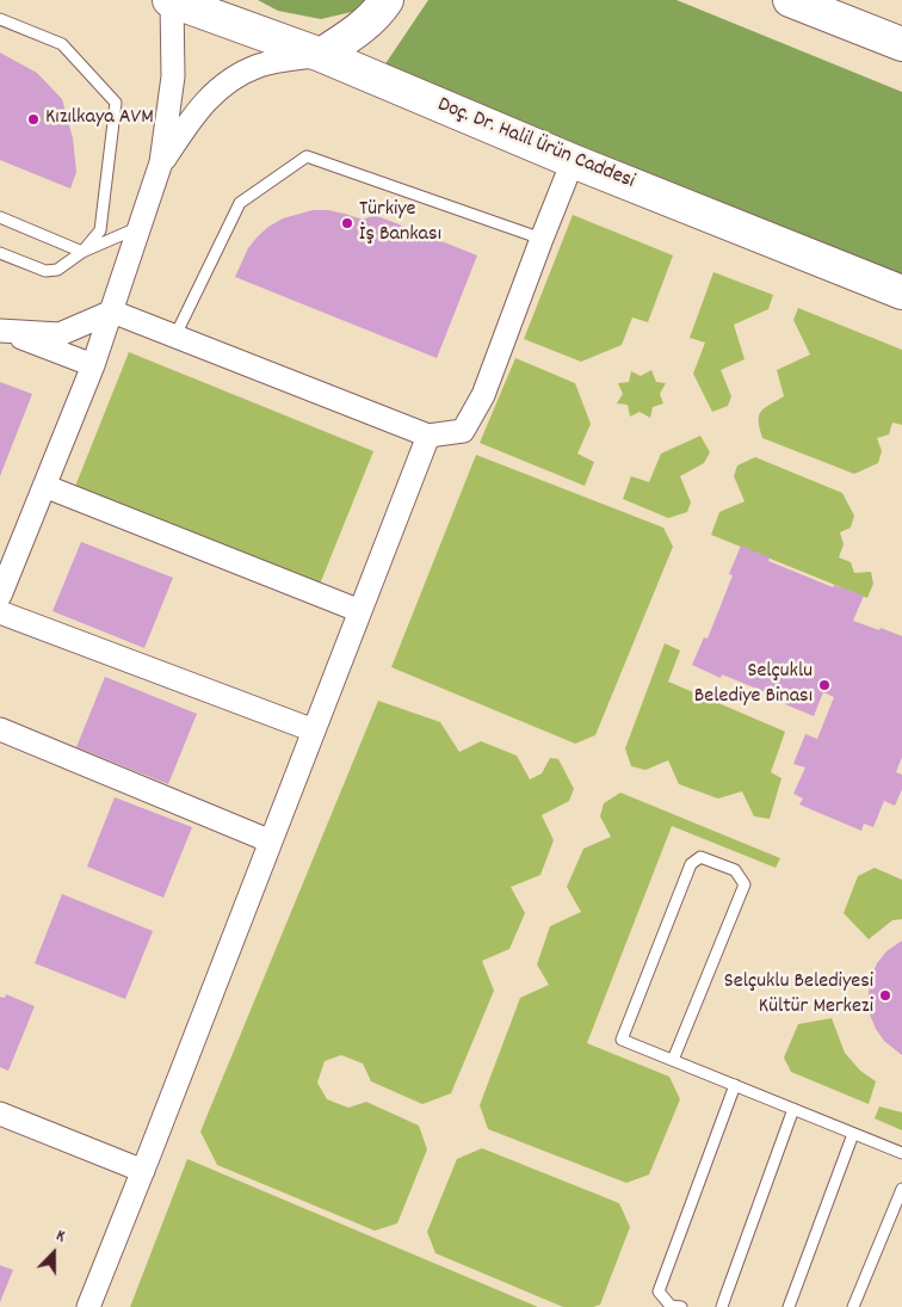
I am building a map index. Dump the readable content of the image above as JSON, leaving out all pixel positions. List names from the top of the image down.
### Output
{
  "streets": {
    "main road": ["Doç. Dr. Halil Ürün Caddesi"]
  },
  "places": [
    "Kızılkaya AVM",
    "Türkiye İş Bankası",
    "Selçuklu Belediye Binası",
    "Selçuklu Belediyesi Kültür Merkezi"
  ],
  "north": "top"
}
